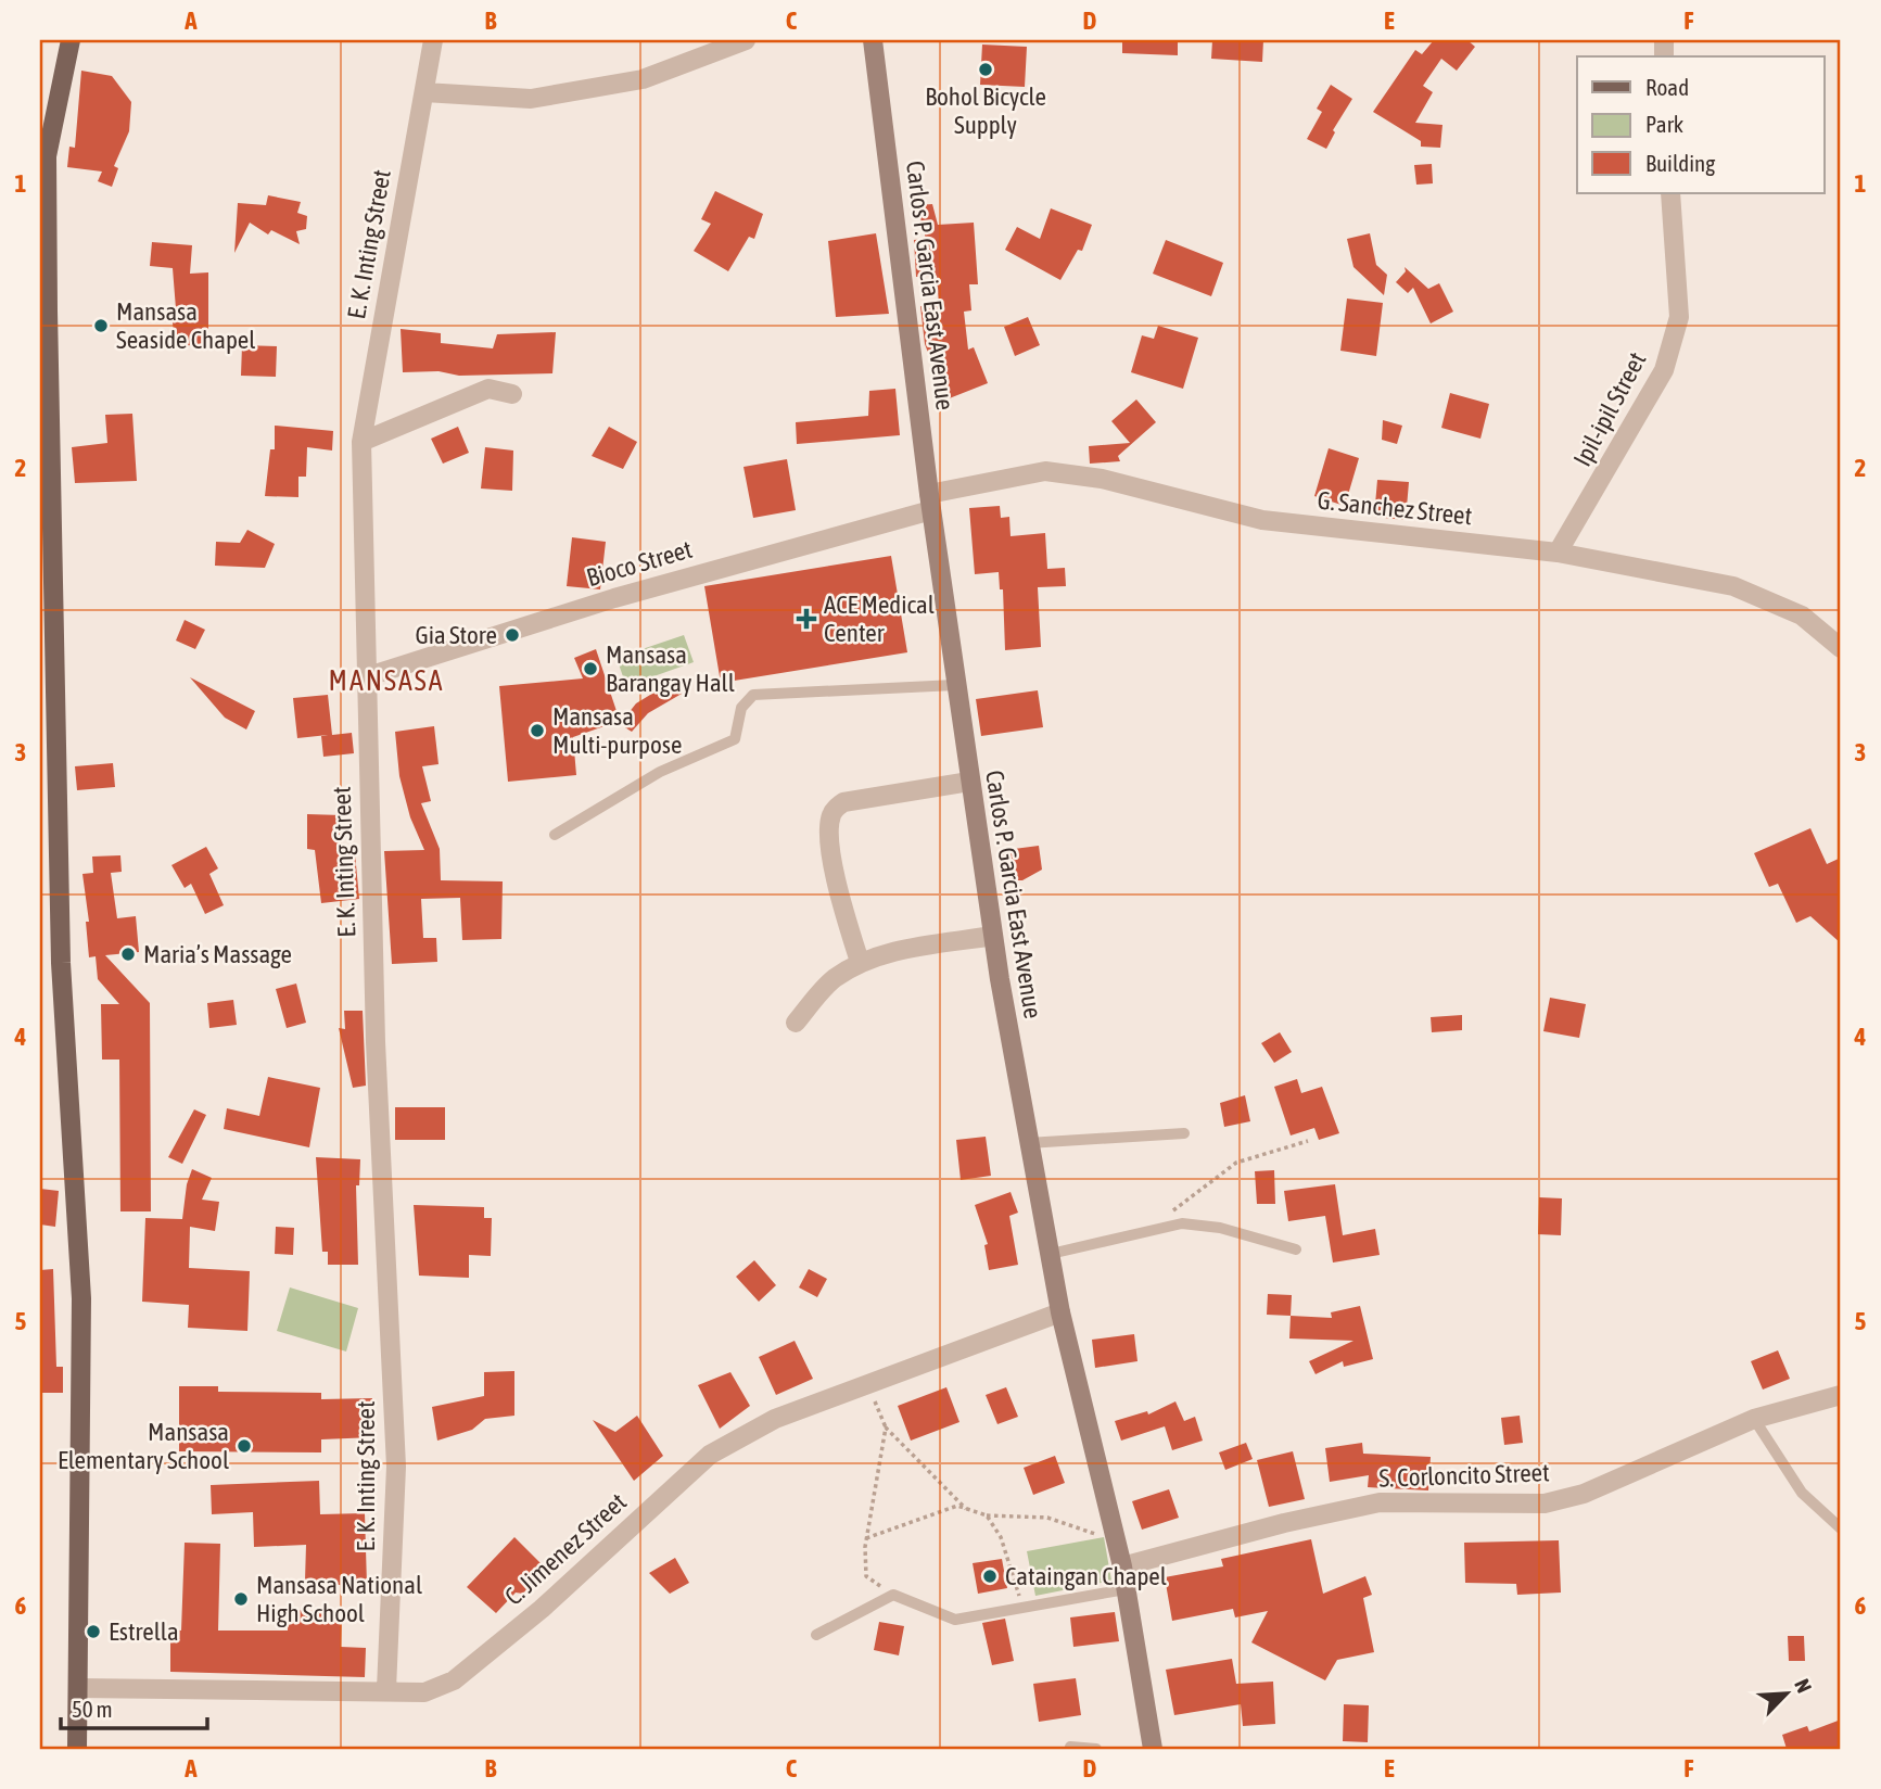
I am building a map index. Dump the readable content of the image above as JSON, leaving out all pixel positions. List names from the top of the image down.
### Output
{
  "streets": {
    "main road": ["Carlos P. Garcia East Avenue"],
    "street": [
      "E. K. Inting Street",
      "Ipil-ipil Street",
      "G. Sanchez Street",
      "Bioco Street",
      "S. Corloncito Street",
      "C. Jimenez Street"
    ]
  },
  "crossings": [
    ["E. K. Inting Street", "Bioco Street"],
    ["E. K. Inting Street", "C. Jimenez Street"],
    ["Carlos P. Garcia East Avenue", "G. Sanchez Street"],
    ["Carlos P. Garcia East Avenue", "Bioco Street"],
    ["Carlos P. Garcia East Avenue", "S. Corloncito Street"],
    ["Carlos P. Garcia East Avenue", "C. Jimenez Street"],
    ["Ipil-ipil Street", "G. Sanchez Street"],
    ["G. Sanchez Street", "Bioco Street"]
  ],
  "districts": ["MANSASA"],
  "places": {
    "other": [
      "Bohol Bicycle Supply",
      "Mansasa Seaside Chapel",
      "Gia Store",
      "Mansasa Barangay Hall",
      "Mansasa Multi-purpose",
      "Maria’s Massage",
      "Mansasa Elementary School",
      "Cataingan Chapel",
      "Mansasa National High School",
      "Estrella"
    ],
    "health": ["ACE Medical Center"]
  },
  "legend": ["Road", "Park", "Building"],
  "scale_bar": "50 m",
  "north": "top right",
  "grid": {
    "columns": [
      "A",
      "B",
      "C",
      "D",
      "E",
      "F"
    ],
    "rows": [
      "1",
      "2",
      "3",
      "4",
      "5",
      "6"
    ]
  }
}
